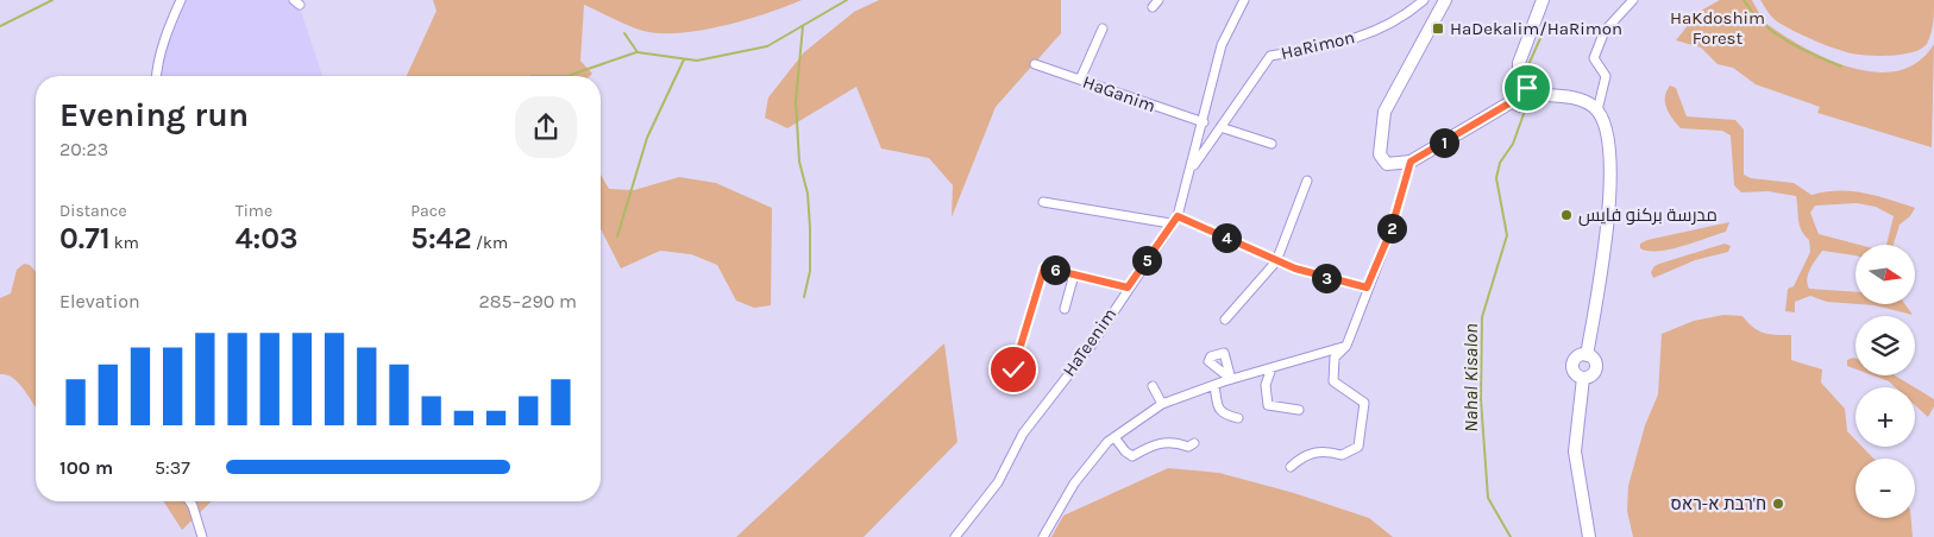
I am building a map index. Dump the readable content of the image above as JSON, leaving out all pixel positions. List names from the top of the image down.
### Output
{
  "streets": {
    "street": ["HaRimon", "HaGanim", "HaTeenim"]
  },
  "crossings": [
    ["HaRimon", "HaTeenim"],
    ["HaGanim", "HaTeenim"]
  ],
  "water": ["Nahal Kisalon"],
  "parks": ["HaKdoshim Forest"],
  "places": {
    "transit": ["HaDekalim/HaRimon"],
    "other": ["مدرسة بركنو فايس", "ח'רבת א-ראס"]
  },
  "north": "right",
  "page": {
    "heading": ["Evening run", "20:23"],
    "pins": [
      "1",
      "2",
      "4",
      "5",
      "6",
      "3"
    ],
    "stats": [
      ["Distance", "0.71 km"],
      ["Time", "4:03"],
      ["Pace", "5:42 /km"]
    ],
    "map_buttons": ["+", "−"],
    "chart": ["Elevation", "285–290 m"],
    "list": [
      {
        "name": "100 m",
        "note": "5:37"
      }
    ]
  }
}
